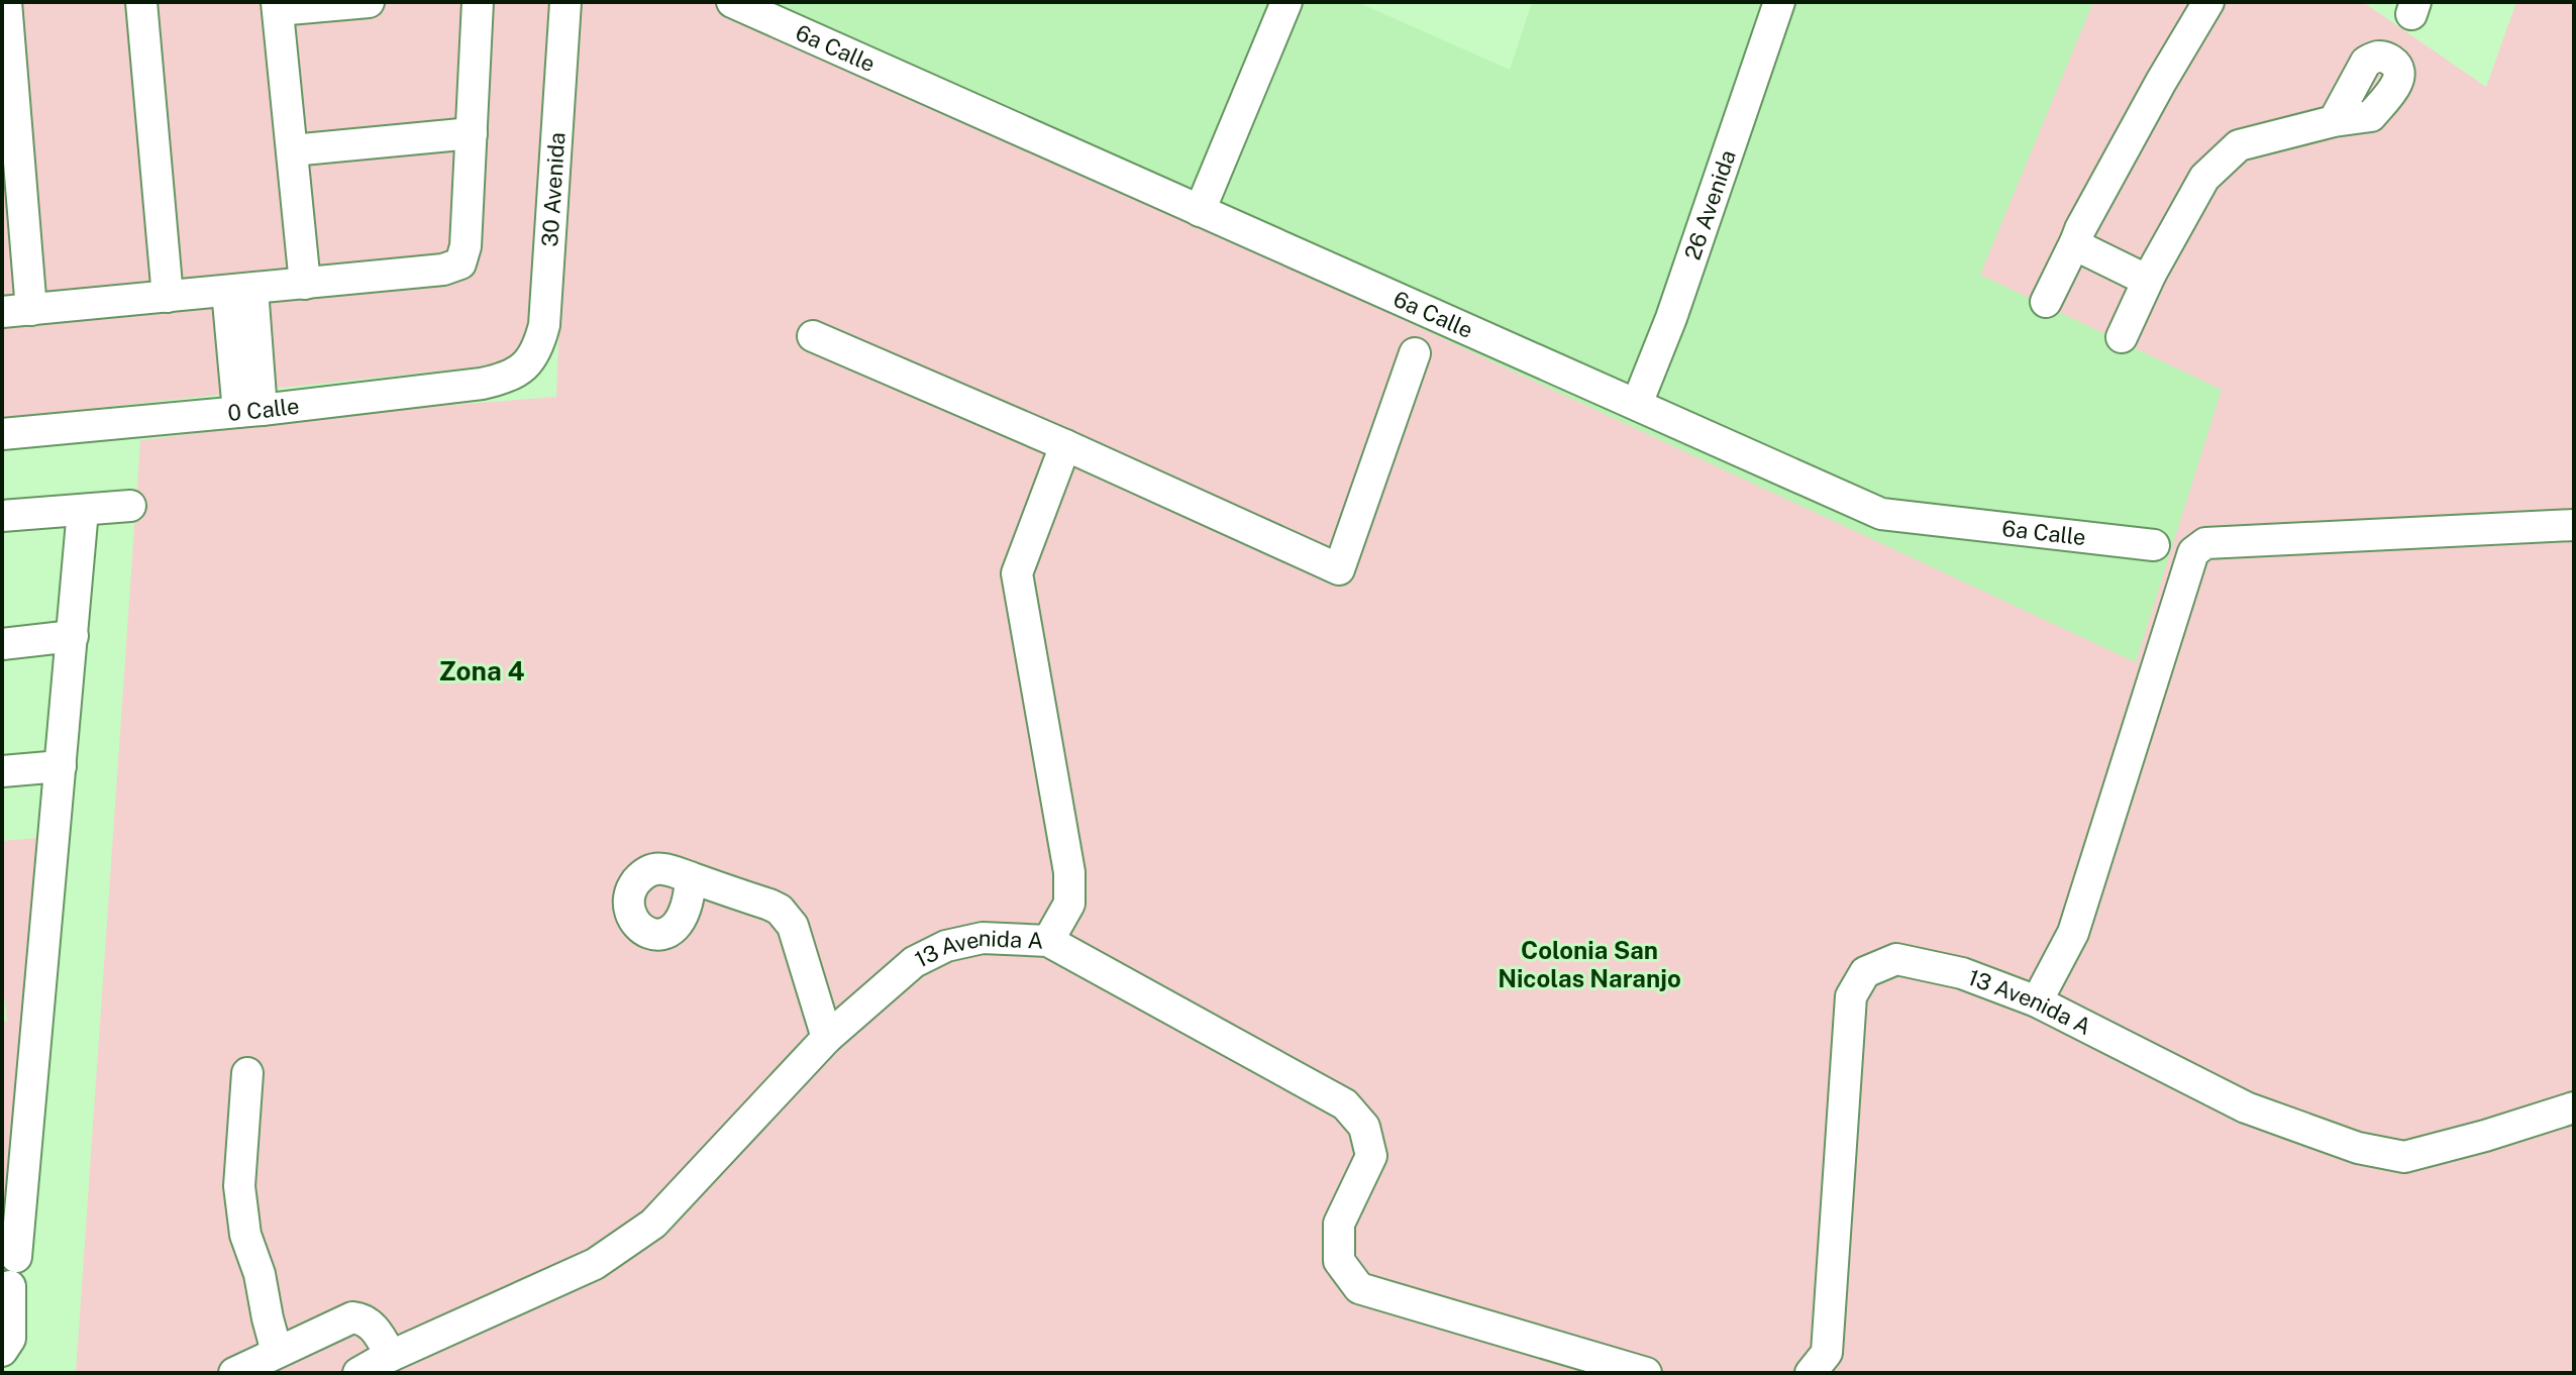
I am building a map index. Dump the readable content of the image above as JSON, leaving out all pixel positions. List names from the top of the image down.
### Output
{
  "streets": {
    "street": [
      "6a Calle",
      "30 Avenida",
      "26 Avenida",
      "0 Calle",
      "13 Avenida A"
    ]
  },
  "crossings": [
    ["6a Calle", "26 Avenida"],
    ["30 Avenida", "0 Calle"]
  ],
  "districts": ["Zona 4", "Colonia San Nicolas Naranjo"]
}
